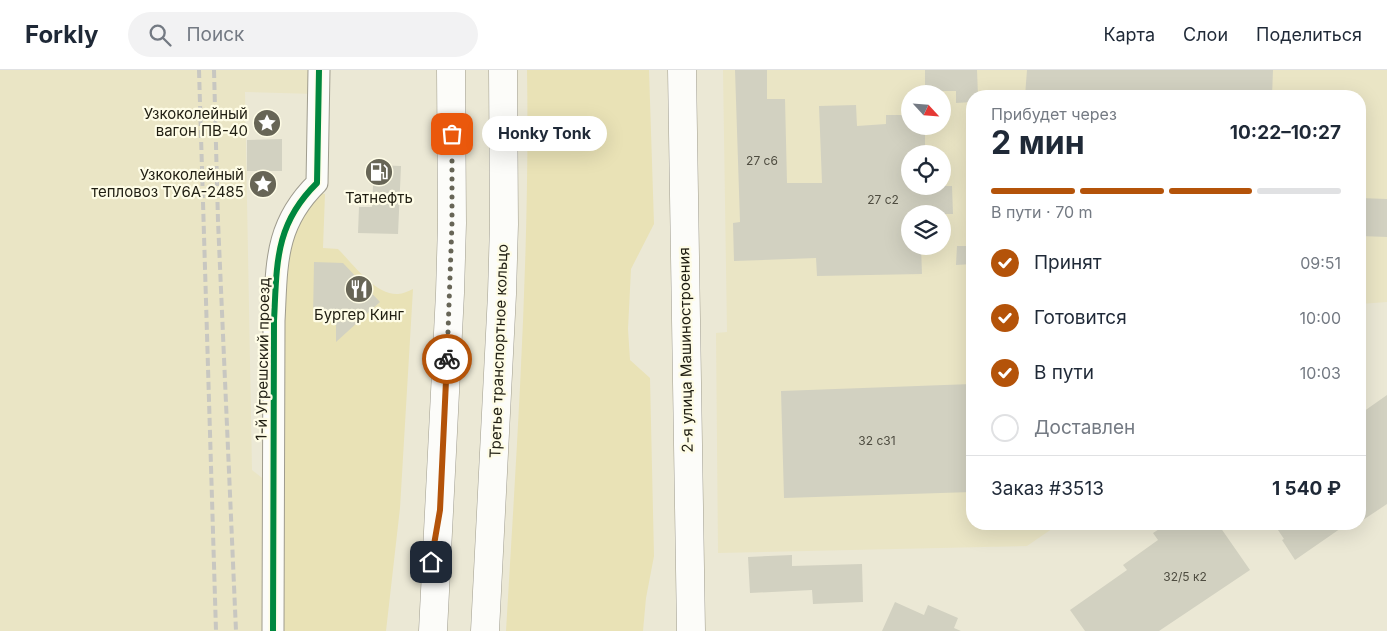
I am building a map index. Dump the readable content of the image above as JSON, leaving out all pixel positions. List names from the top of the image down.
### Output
{
  "streets": {
    "main road": ["2-я улица Машиностроения", "Третье транспортное кольцо"],
    "street": ["1-й Угрешский проезд"]
  },
  "places": {
    "place": ["Узкоколейный вагон ПВ-40", "Узкоколейный тепловоз ТУ6А-2485"],
    "other": ["Honky Tonk"],
    "fuel station": ["Татнефть"],
    "restaurant": ["Бургер Кинг"]
  },
  "house_numbers": [
    "27 с6",
    "27 с2",
    "32 с31",
    "32/5 к2"
  ],
  "north": "bottom right",
  "page": {
    "header": "Forkly",
    "search": "Поиск",
    "nav": ["Карта", "Слои", "Поделиться"],
    "heading": ["2 мин", "Прибудет через", "10:22–10:27"],
    "panel": ["Заказ #3513", "1 540 ₽"],
    "bubble": "Honky Tonk",
    "bar": "В пути · 70 m",
    "list": [
      ["Принят", "09:51"],
      ["Готовится", "10:00"],
      ["В пути", "10:03"],
      "Доставлен"
    ]
  }
}
